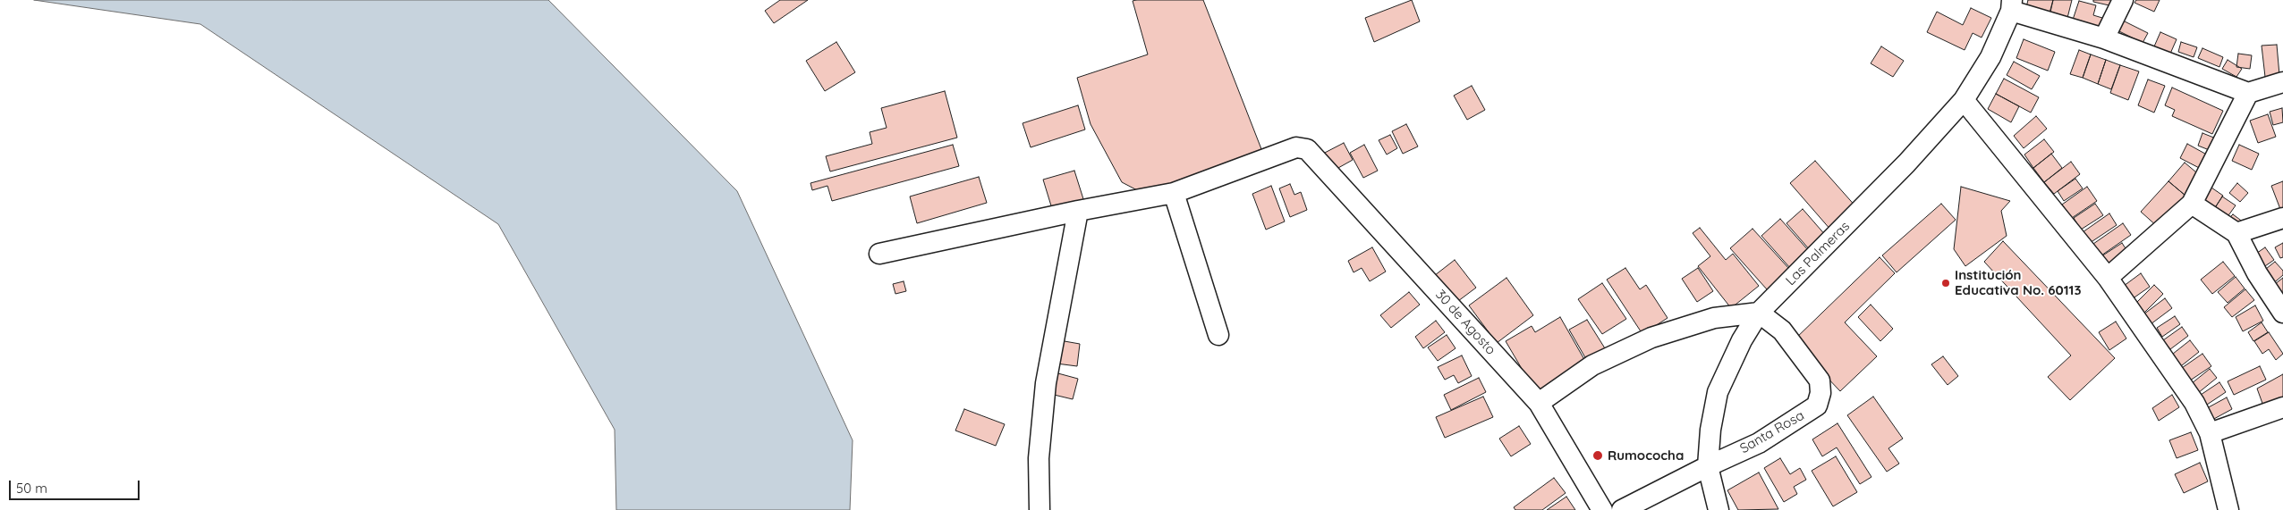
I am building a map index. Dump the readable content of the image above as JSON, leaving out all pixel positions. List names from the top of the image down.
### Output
{
  "streets": {
    "street": ["Las Palmeras", "30 de Agosto", "Santa Rosa"]
  },
  "crossings": [
    ["Las Palmeras", "Santa Rosa"]
  ],
  "places": ["Institución Educativa No. 60113", "Rumococha"],
  "scale_bar": "50 m"
}
